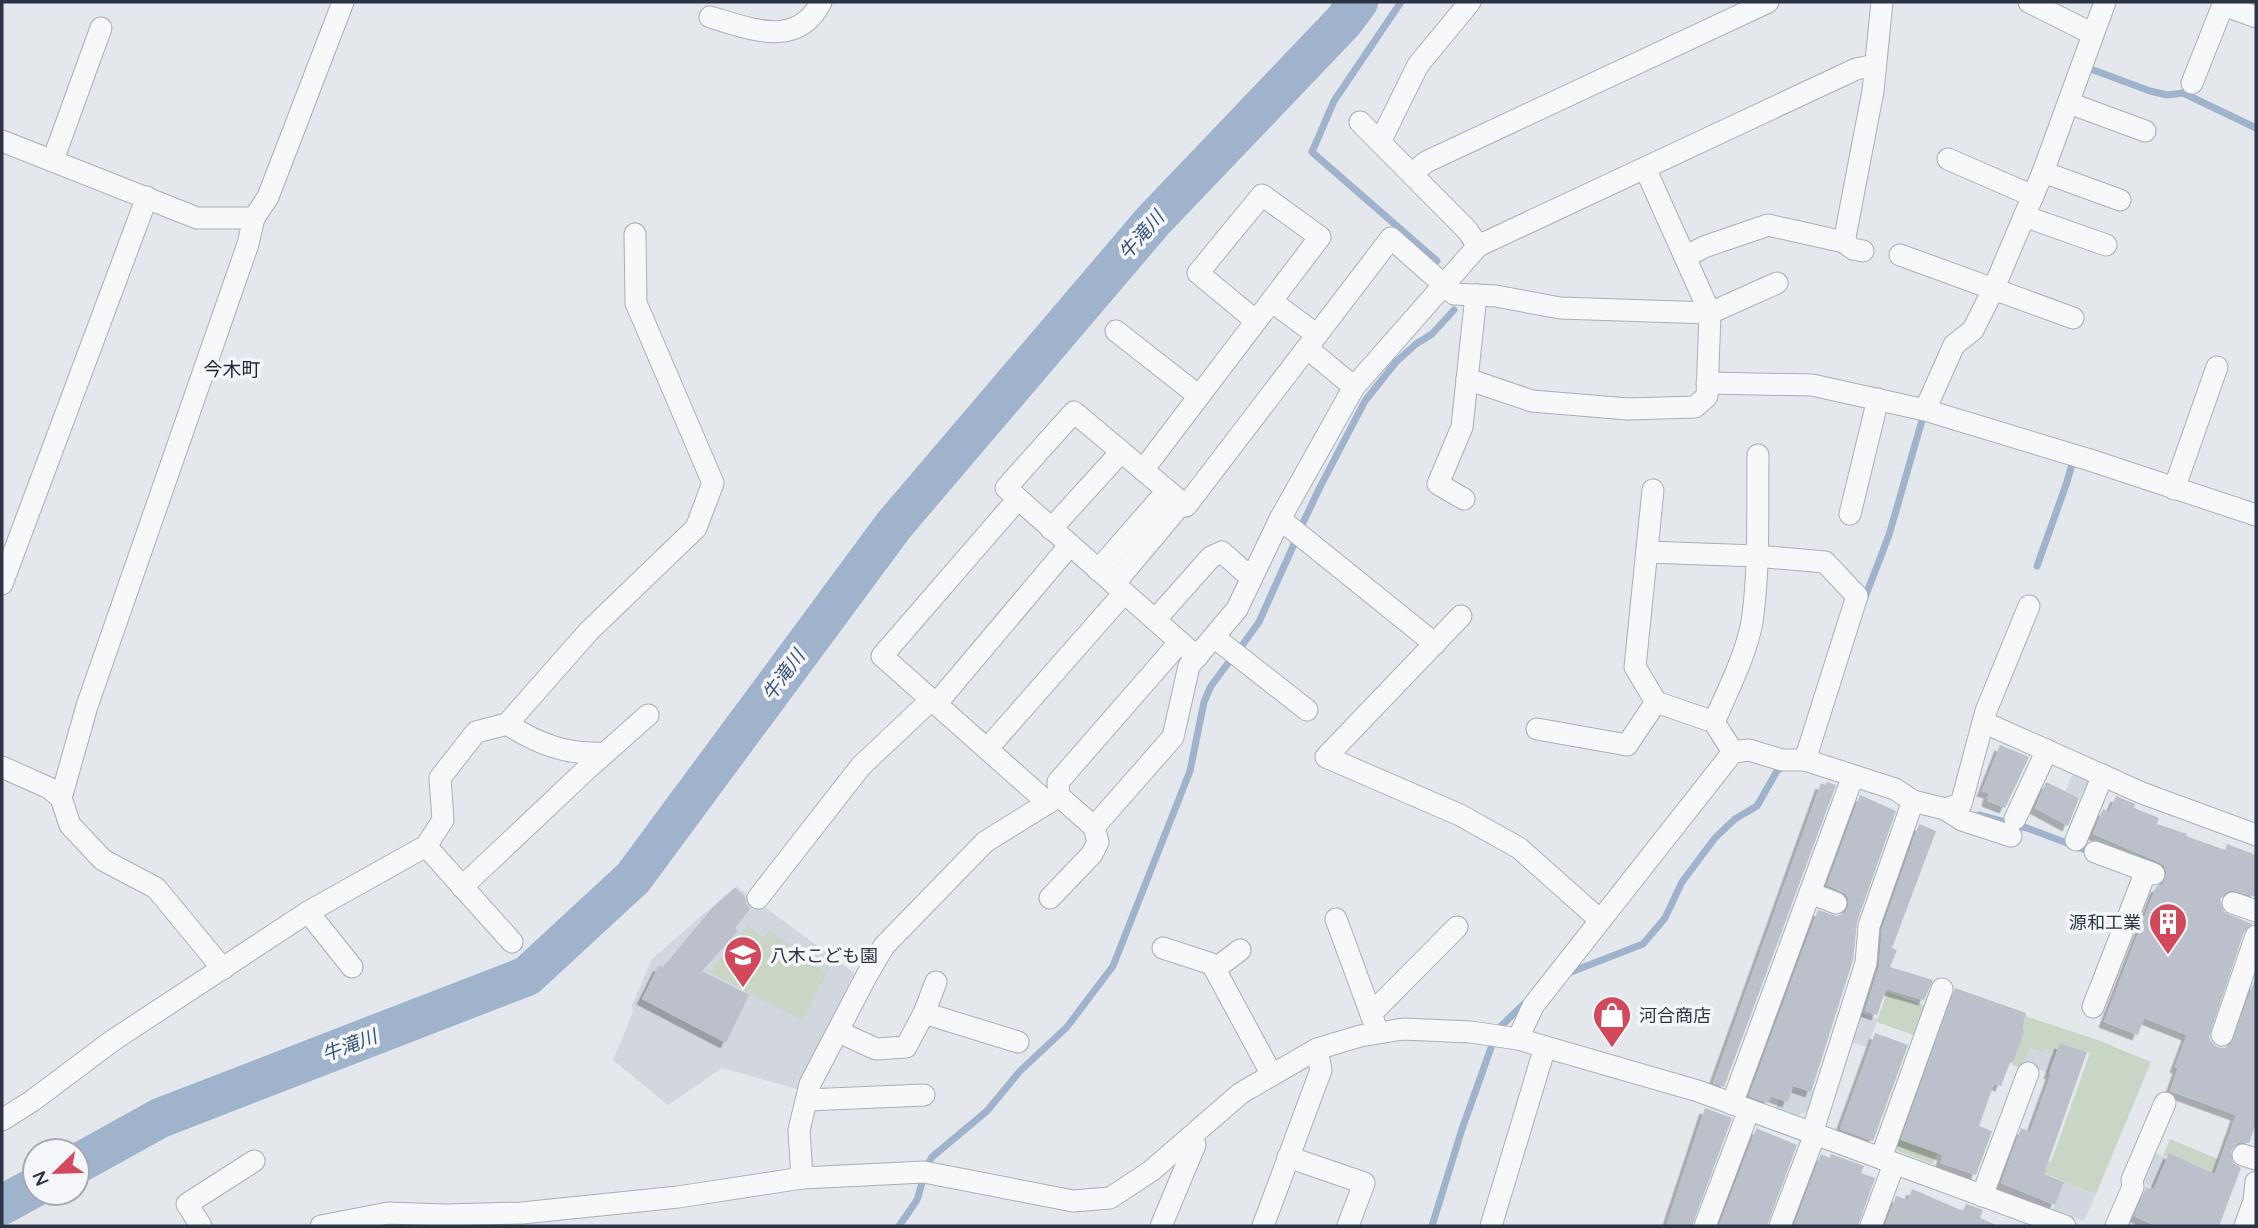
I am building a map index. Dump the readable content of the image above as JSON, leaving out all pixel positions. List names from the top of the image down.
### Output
{
  "districts": ["今木町"],
  "water": ["牛滝川"],
  "places": {
    "building": ["源和工業"],
    "school or university": ["八木こども園"],
    "shop": ["河合商店"]
  },
  "north": "bottom left"
}
